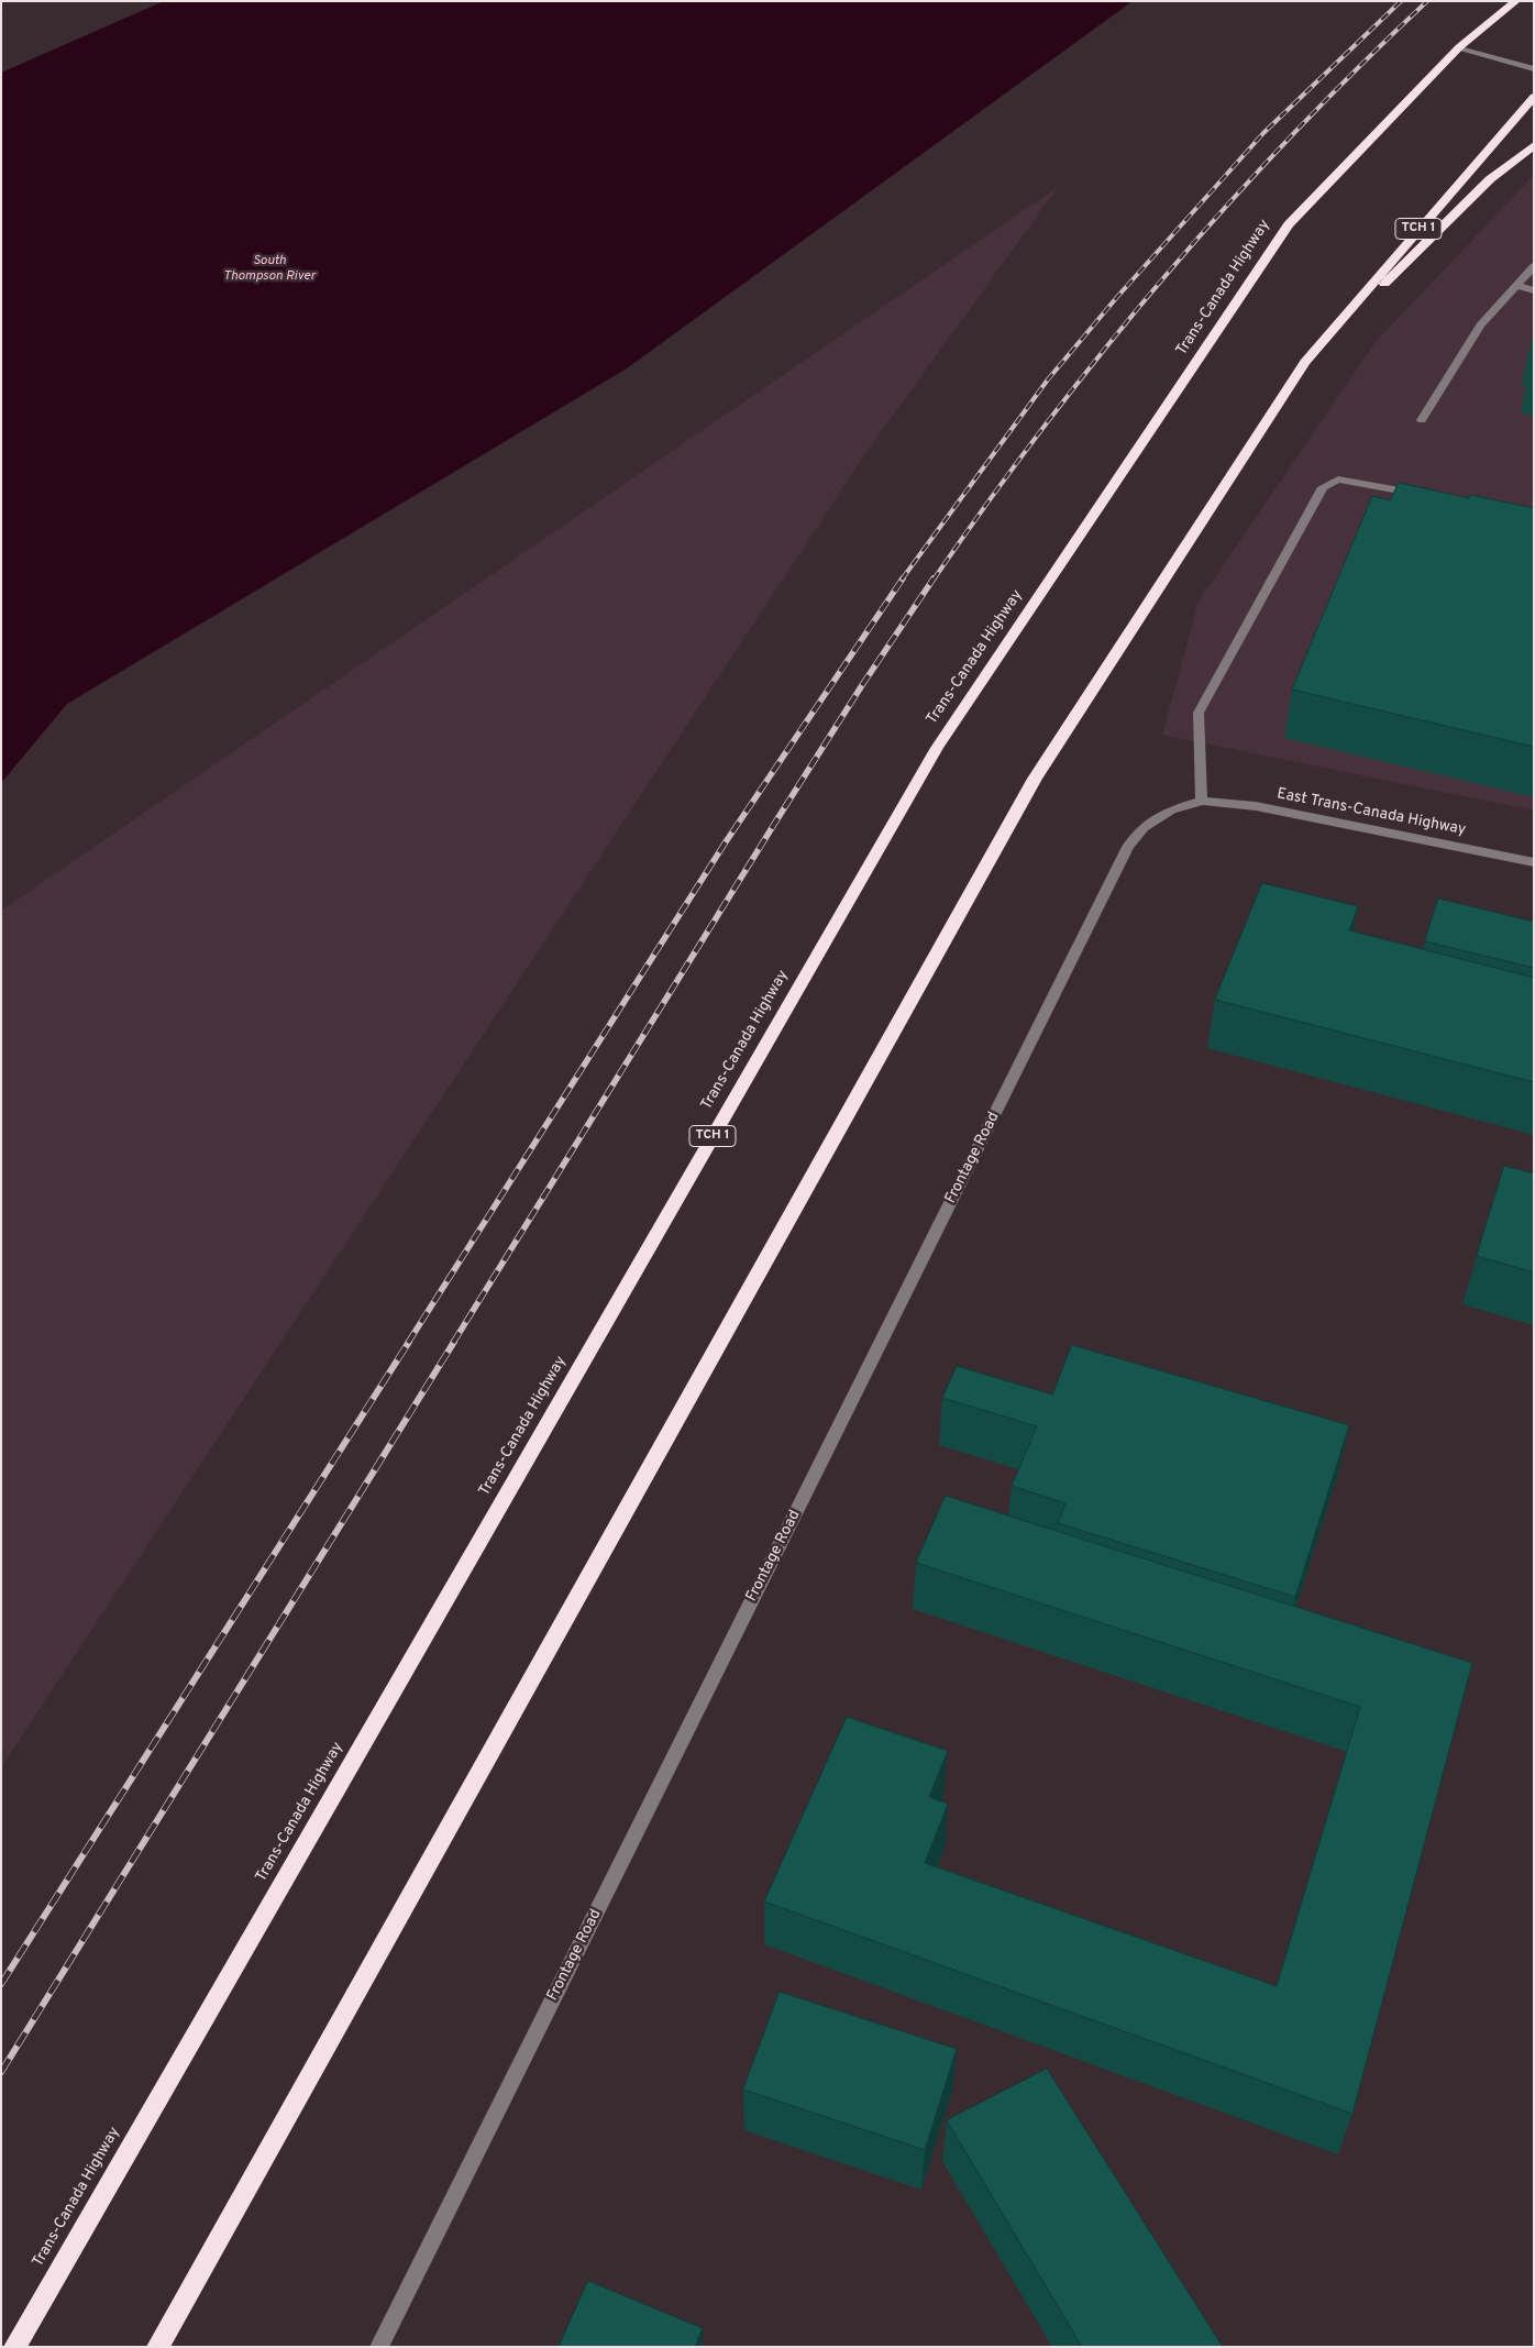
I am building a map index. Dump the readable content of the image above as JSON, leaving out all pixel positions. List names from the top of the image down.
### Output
{
  "streets": {
    "highway": ["TCH 1", "Trans-Canada Highway"],
    "street": ["East Trans-Canada Highway", "Frontage Road"]
  },
  "crossings": [
    ["East Trans-Canada Highway", "Frontage Road"]
  ],
  "water": ["South Thompson River"]
}
